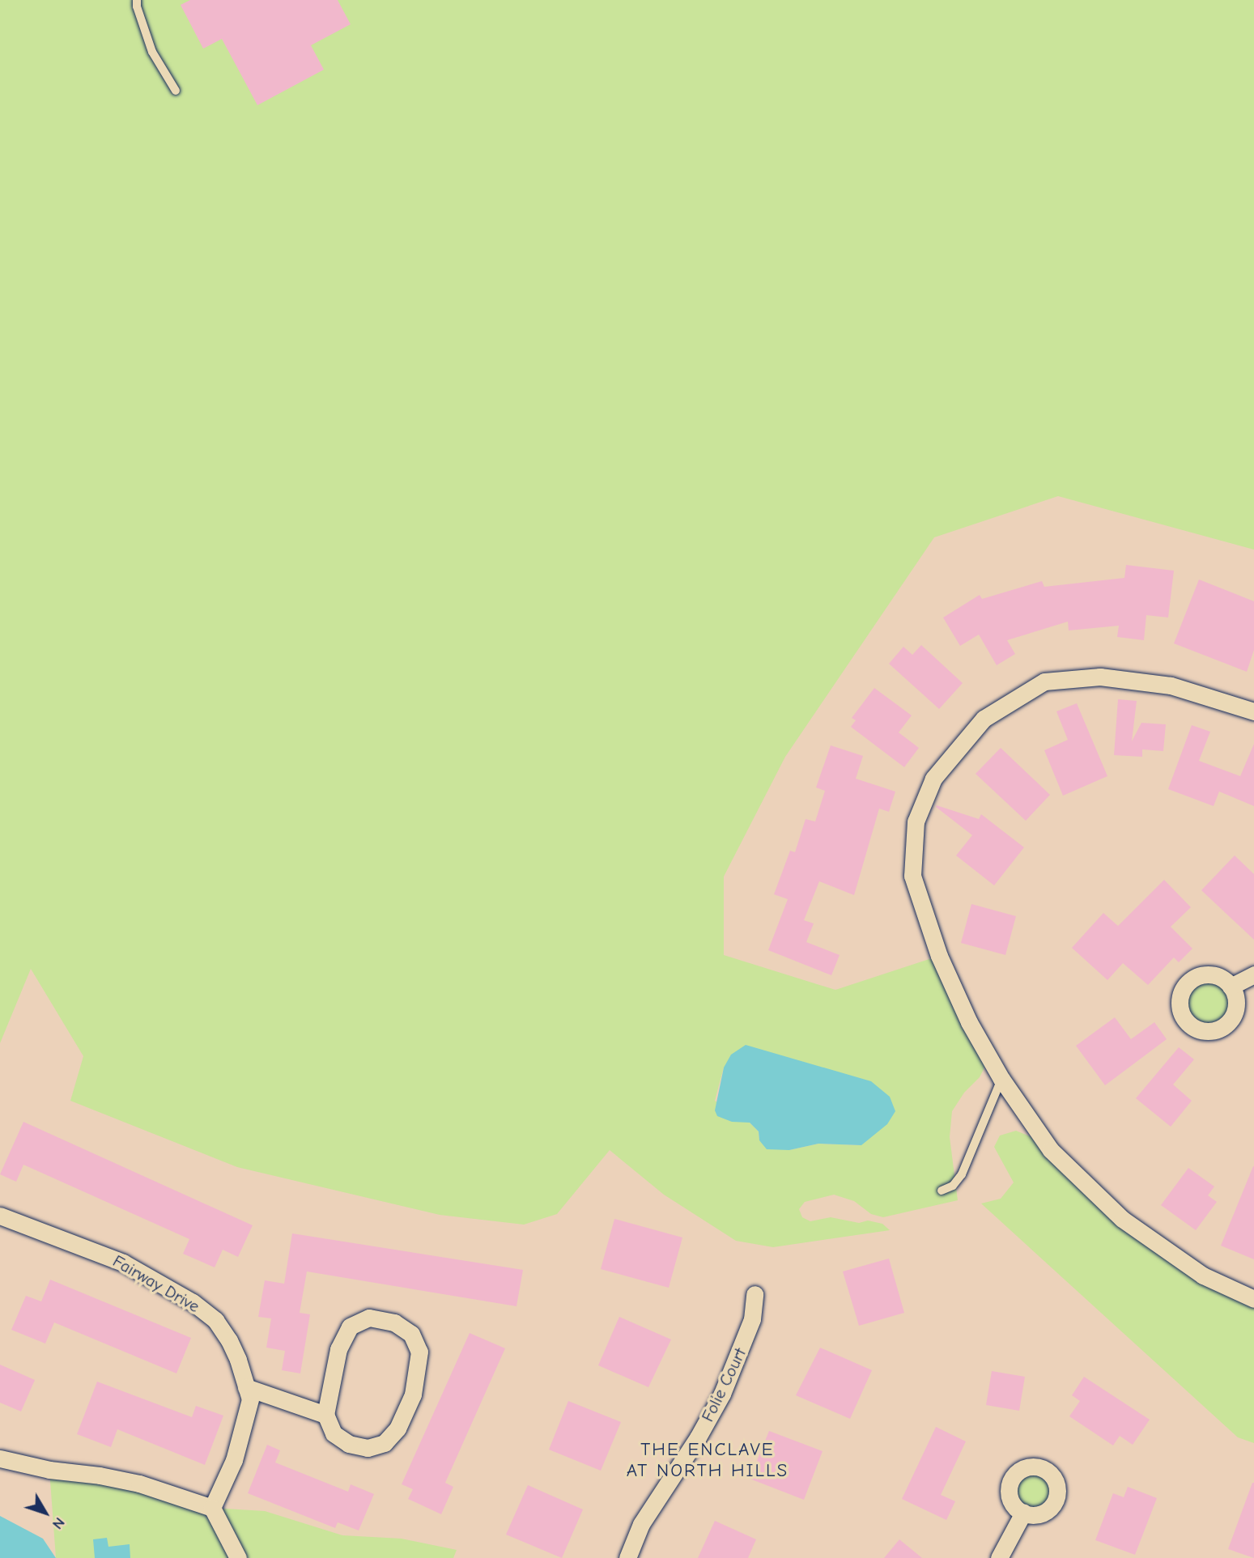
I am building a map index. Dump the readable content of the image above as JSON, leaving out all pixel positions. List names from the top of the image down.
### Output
{
  "streets": {
    "street": ["Fairway Drive", "Folie Court"]
  },
  "districts": ["THE ENCLAVE AT NORTH HILLS"],
  "north": "bottom right"
}
